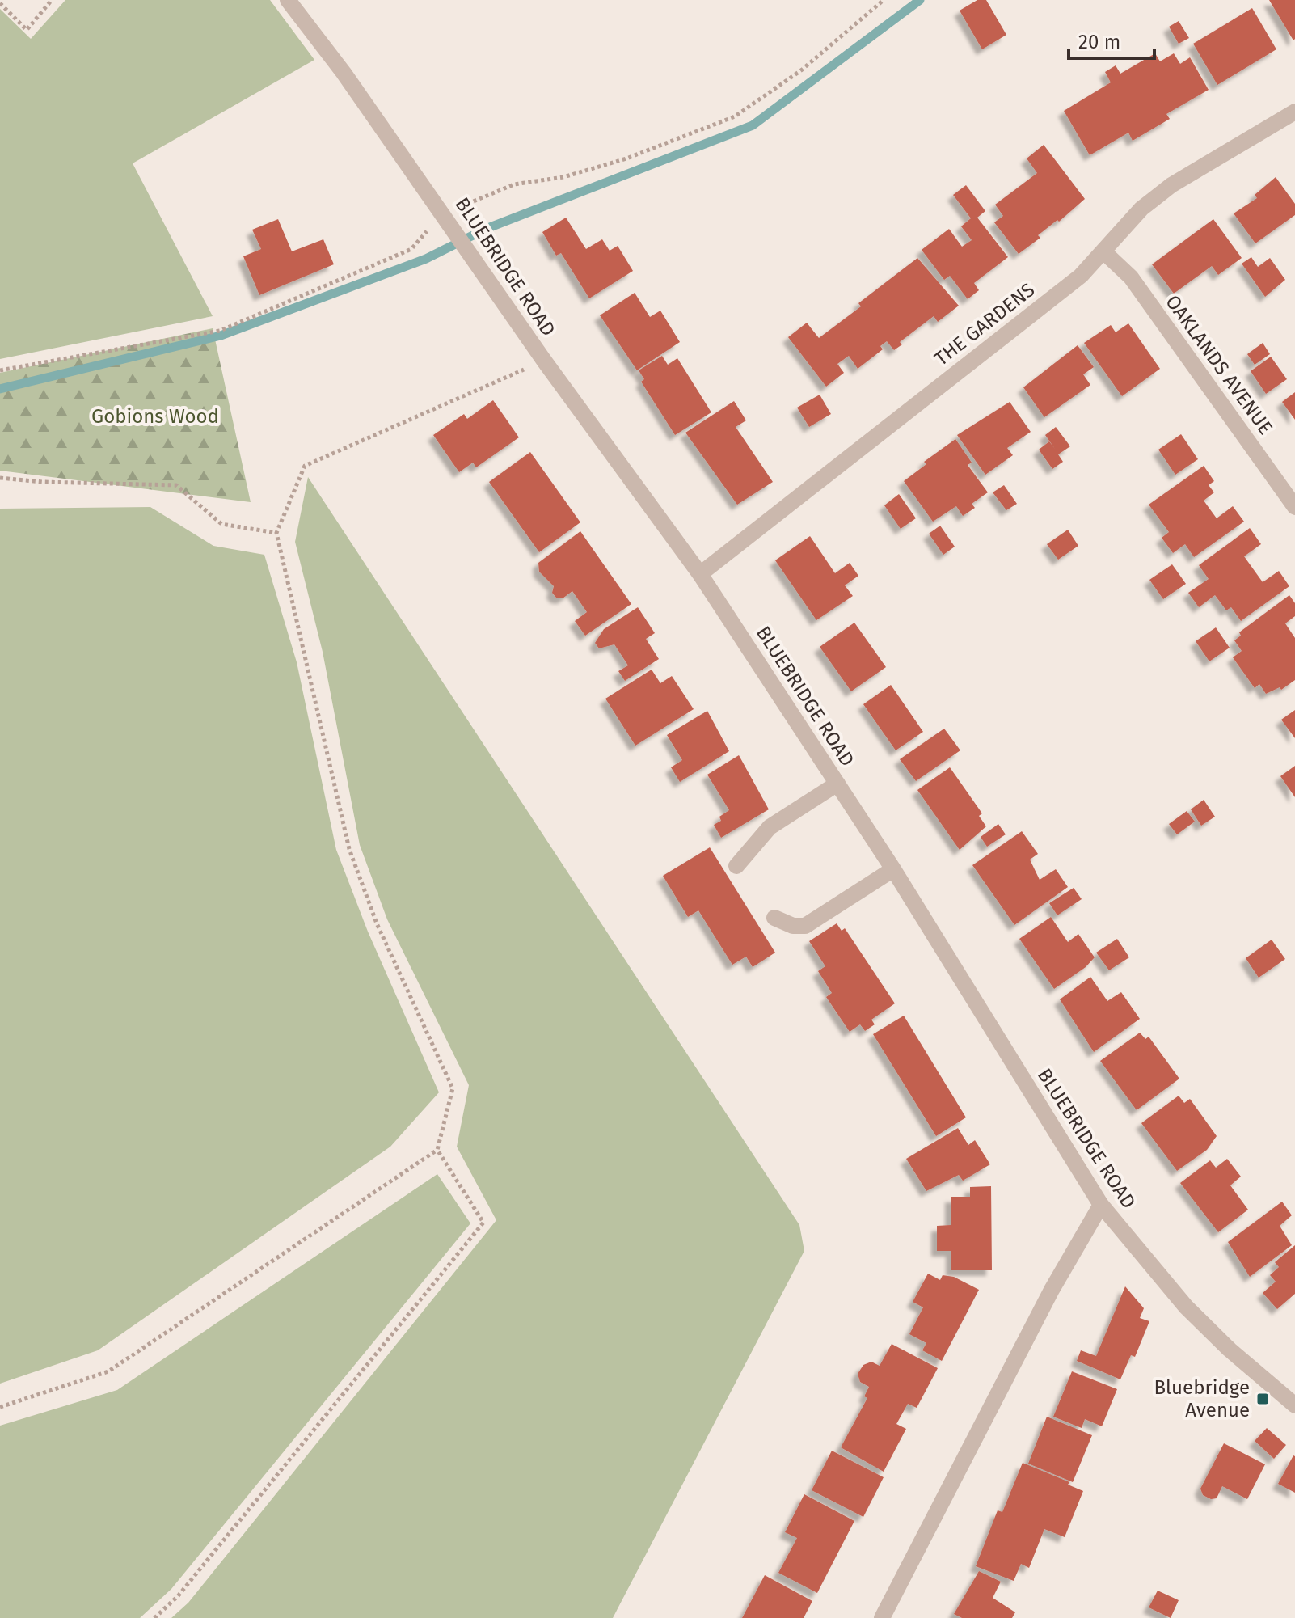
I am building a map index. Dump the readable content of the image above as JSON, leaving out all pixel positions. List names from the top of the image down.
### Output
{
  "streets": {
    "street": ["BLUEBRIDGE ROAD", "THE GARDENS", "OAKLANDS AVENUE"]
  },
  "crossings": [
    ["BLUEBRIDGE ROAD", "THE GARDENS"],
    ["THE GARDENS", "OAKLANDS AVENUE"]
  ],
  "parks": ["Gobions Wood"],
  "places": {
    "transit": ["Bluebridge Avenue"]
  },
  "scale_bar": "20 m"
}
